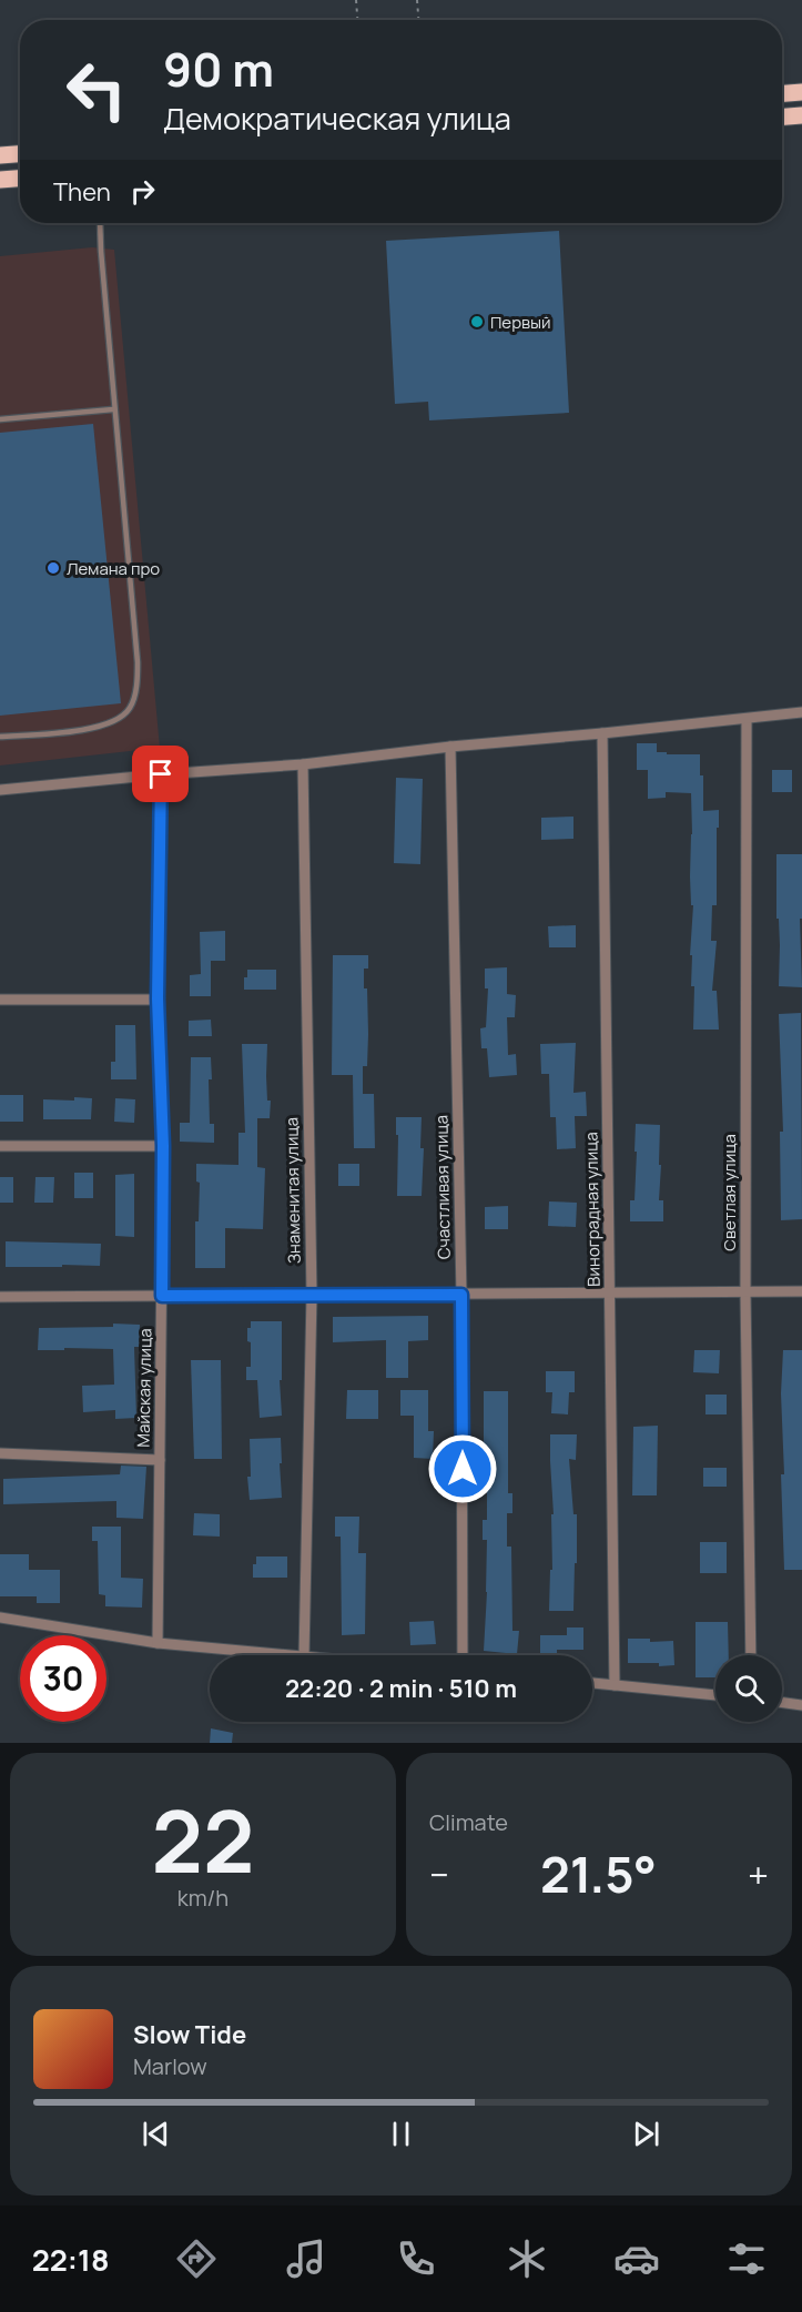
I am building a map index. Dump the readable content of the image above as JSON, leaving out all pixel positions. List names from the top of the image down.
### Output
{
  "streets": {
    "street": [
      "Счастливая улица",
      "Знаменитая улица",
      "Светлая улица",
      "Виноградная улица",
      "Майская улица"
    ]
  },
  "places": ["Первый", "Лемана про"],
  "page": {
    "turn": ["90 m", "Демократическая улица"],
    "then": "Then",
    "limit": "30",
    "trip": "22:20 · 2 min · 510 m",
    "tile": [
      ["22", "km/h"],
      "Climate"
    ],
    "heat": ["−", "21.5°", "+"],
    "song": ["Slow Tide", "Marlow"],
    "tabs": "22:18"
  }
}
